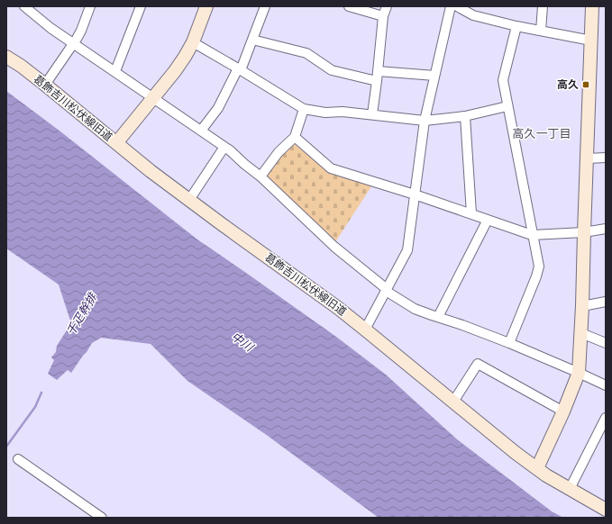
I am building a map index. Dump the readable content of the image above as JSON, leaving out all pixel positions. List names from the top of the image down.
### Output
{
  "streets": {
    "street": ["葛飾吉川松伏線旧道"]
  },
  "districts": ["高久一丁目"],
  "water": ["千疋幹排", "中川"],
  "places": {
    "transit": ["高久"]
  }
}
